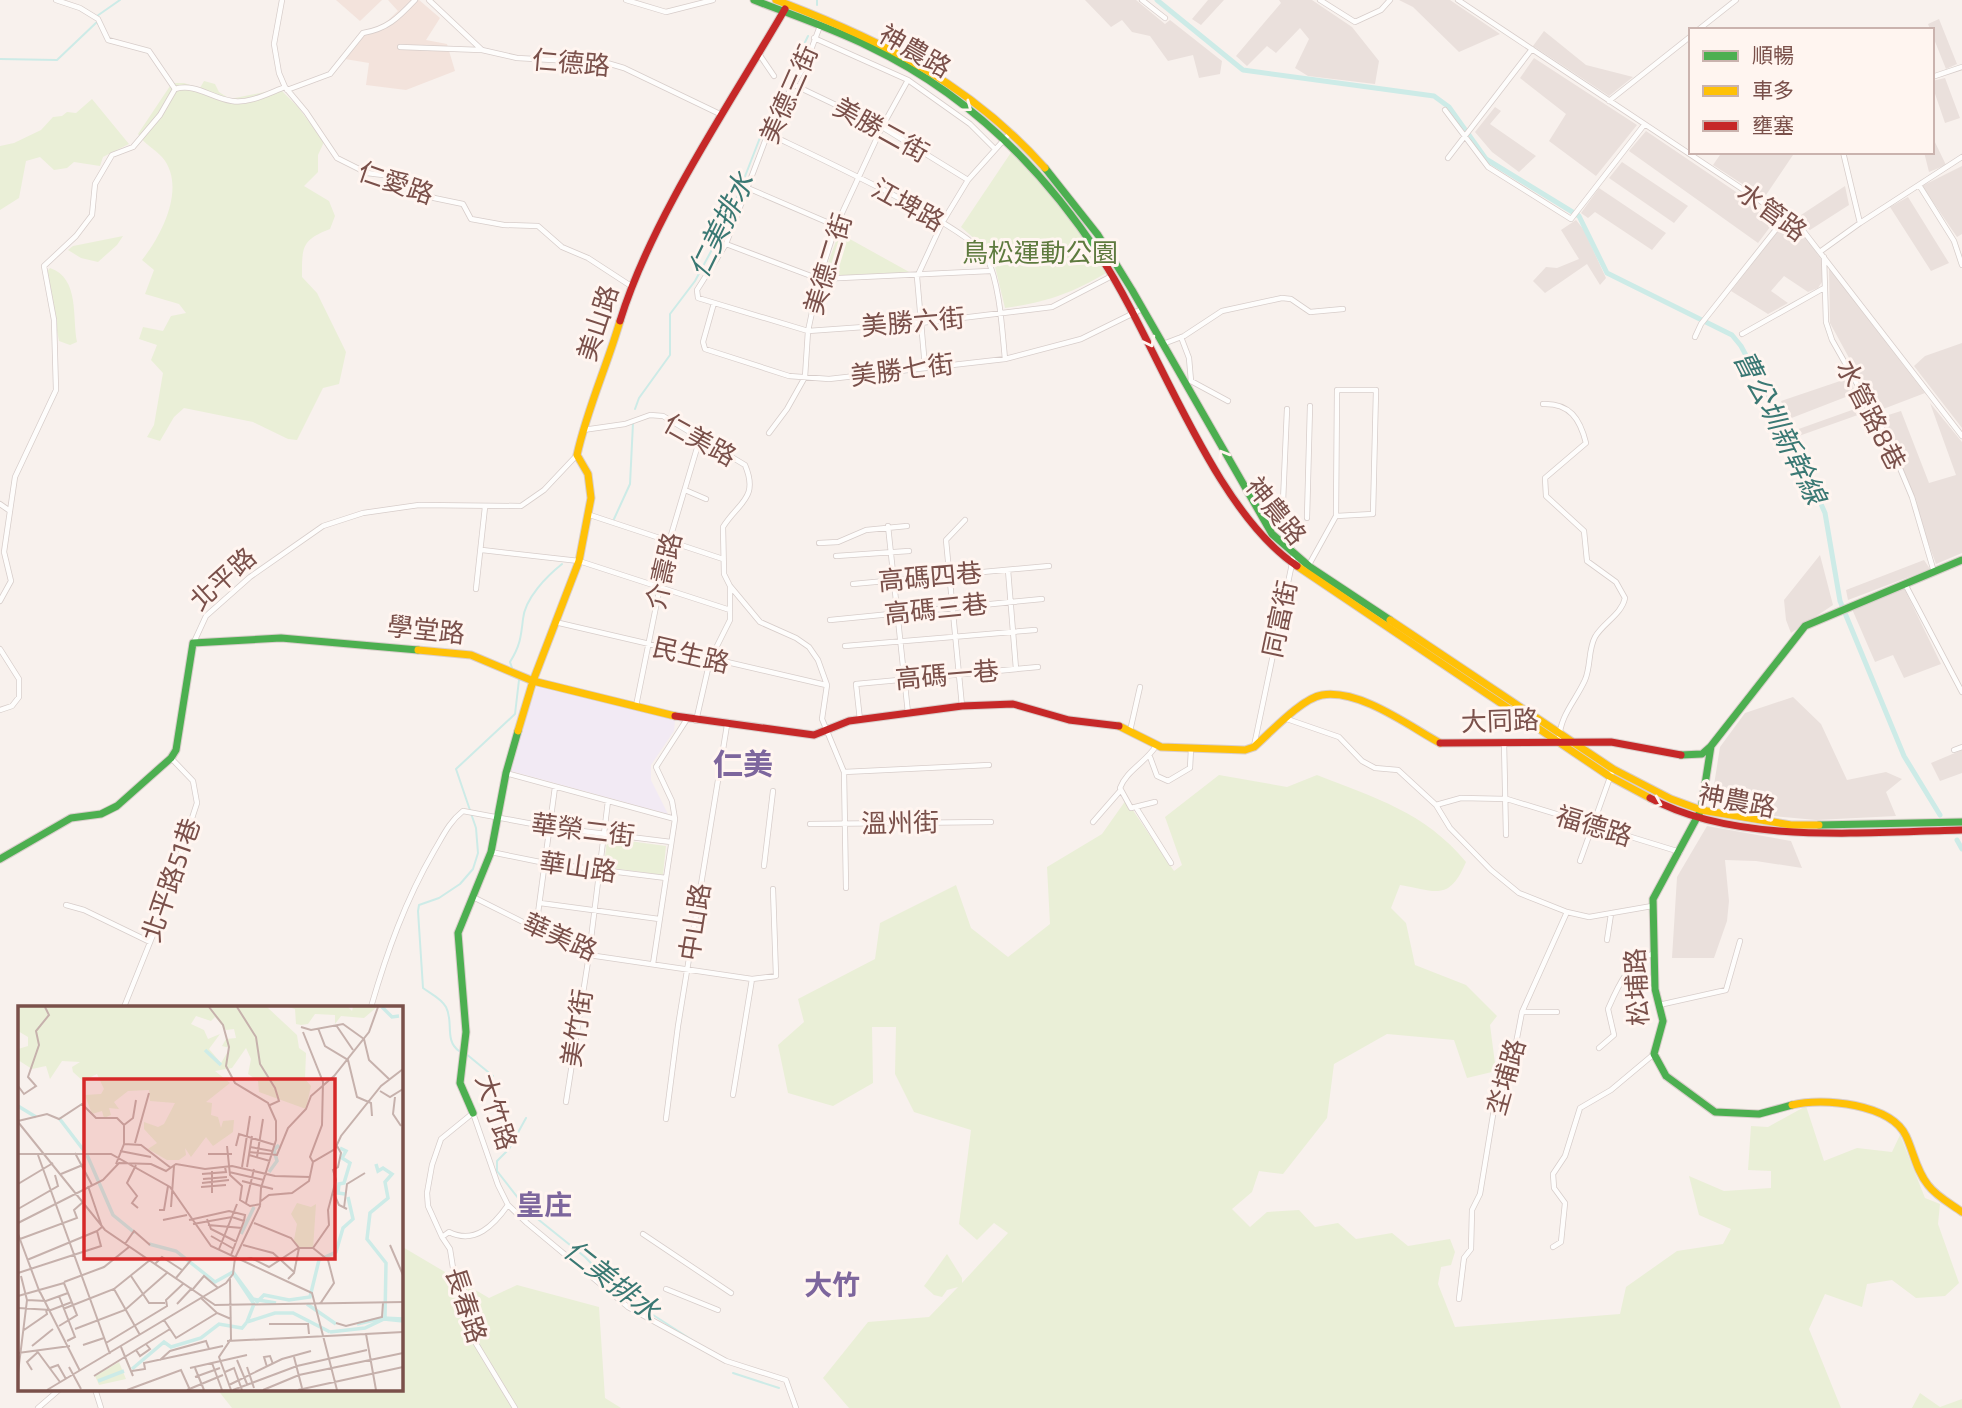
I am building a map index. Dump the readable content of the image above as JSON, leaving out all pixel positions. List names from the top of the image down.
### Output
{
  "streets": {
    "street": [
      "神農路",
      "仁德路",
      "美德三街",
      "美勝二街",
      "仁愛路",
      "江埤路",
      "水管路",
      "美德二街",
      "美勝六街",
      "美山路",
      "美勝七街",
      "水管路8巷",
      "仁美路",
      "介壽路",
      "高碼四巷",
      "北平路",
      "高碼三巷",
      "同富街",
      "學堂路",
      "民生路",
      "高碼一巷",
      "大同路",
      "溫州街",
      "福德路",
      "華榮二街",
      "華山路",
      "北平路51巷",
      "中山路",
      "華美路",
      "松埔路",
      "美竹街",
      "坔埔路",
      "大竹路",
      "長春路"
    ]
  },
  "crossings": [
    ["神農路", "美德三街"],
    ["神農路", "美山路"],
    ["神農路", "美勝七街"],
    ["神農路", "同富街"],
    ["神農路", "大同路"],
    ["神農路", "松埔路"],
    ["仁德路", "美山路"],
    ["美德三街", "美勝二街"],
    ["美德三街", "江埤路"],
    ["美德三街", "美勝六街"],
    ["美德三街", "美勝七街"],
    ["美勝二街", "美德二街"],
    ["仁愛路", "美山路"],
    ["江埤路", "美德二街"],
    ["江埤路", "美勝六街"],
    ["江埤路", "美勝七街"],
    ["水管路", "水管路8巷"],
    ["美德二街", "美勝六街"],
    ["美德二街", "美勝七街"],
    ["美勝六街", "美勝七街"],
    ["美山路", "仁美路"],
    ["美山路", "北平路"],
    ["仁美路", "介壽路"],
    ["仁美路", "民生路"],
    ["介壽路", "學堂路"],
    ["介壽路", "民生路"],
    ["北平路", "學堂路"],
    ["北平路", "北平路51巷"],
    ["同富街", "大同路"],
    ["學堂路", "高碼一巷"],
    ["學堂路", "中山路"],
    ["學堂路", "大竹路"],
    ["大同路", "松埔路"],
    ["福德路", "松埔路"],
    ["華榮二街", "美竹街"],
    ["華榮二街", "大竹路"],
    ["華山路", "美竹街"],
    ["華山路", "大竹路"],
    ["中山路", "華美路"],
    ["華美路", "美竹街"],
    ["華美路", "大竹路"],
    ["松埔路", "坔埔路"],
    ["大竹路", "長春路"]
  ],
  "districts": ["仁美", "皇庄", "大竹"],
  "water": ["仁美排水", "曹公圳新幹線"],
  "parks": ["鳥松運動公園"],
  "legend": ["順暢", "車多", "壅塞"]
}
